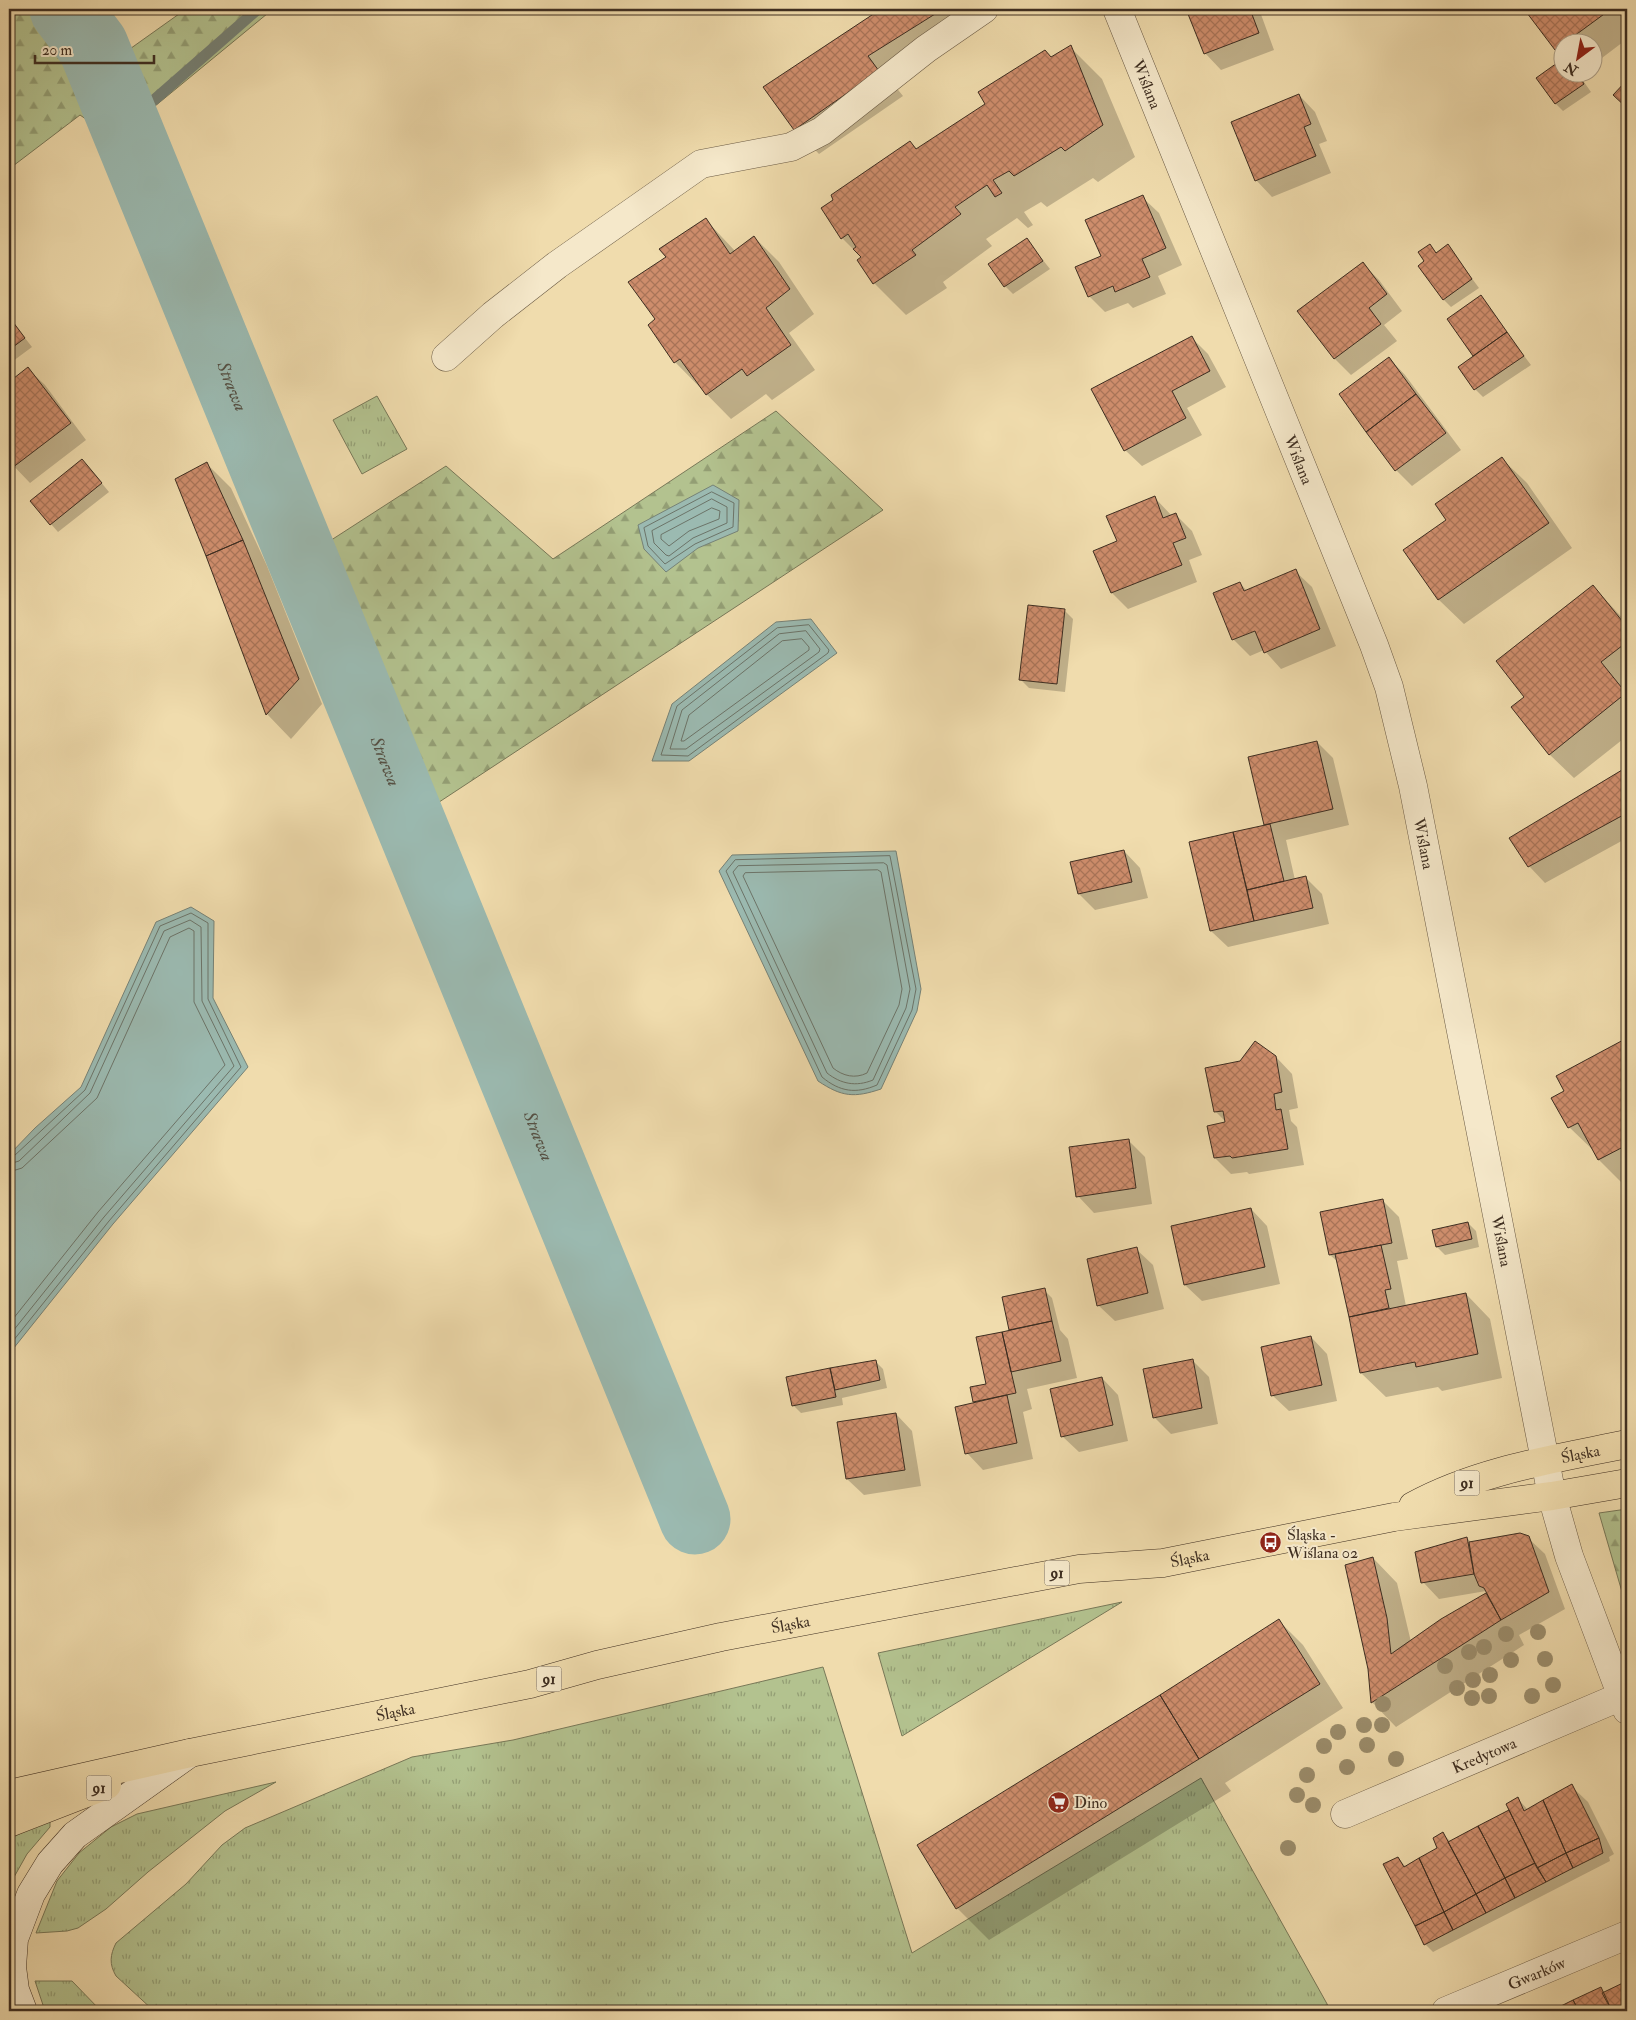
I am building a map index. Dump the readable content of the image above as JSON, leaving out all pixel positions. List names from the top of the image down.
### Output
{
  "streets": {
    "main road": ["Śląska", "91"],
    "street": ["Wiślana", "Kredytowa", "Gwarków"]
  },
  "crossings": [
    ["Wiślana", "Śląska"],
    ["Wiślana", "Kredytowa"]
  ],
  "water": ["Strawa"],
  "places": {
    "bus stop": ["Śląska - Wiślana 02"],
    "supermarket": ["Dino"]
  },
  "scale_bar": "20 m",
  "north": "bottom left"
}
